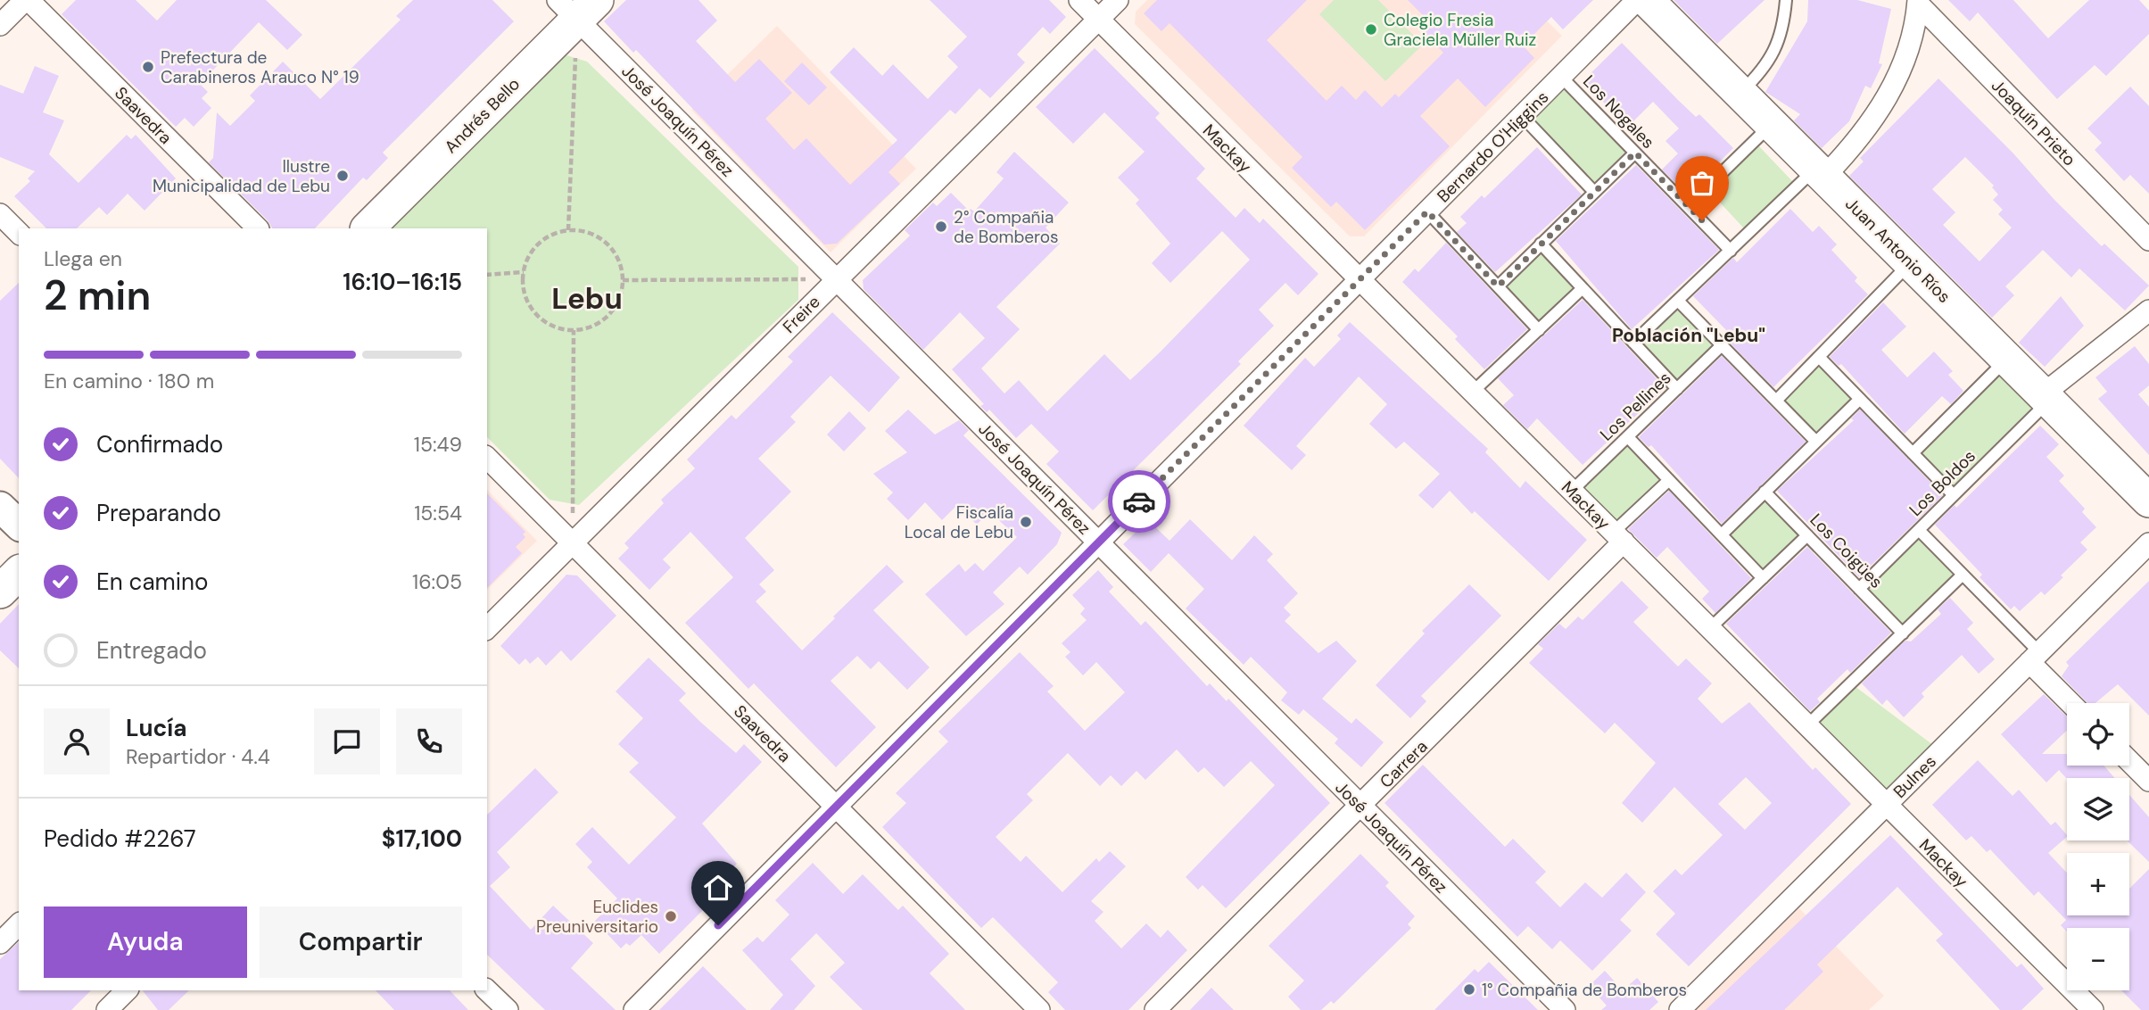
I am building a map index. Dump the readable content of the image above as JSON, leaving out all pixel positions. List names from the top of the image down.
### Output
{
  "streets": {
    "main road": ["Andrés Bello", "Juan Antonio Ríos"],
    "street": [
      "Saavedra",
      "José Joaquín Pérez",
      "Joaquín Prieto",
      "Bernardo O'Higgins",
      "Mackay",
      "Freire",
      "Carrera",
      "Bulnes"
    ],
    "lane": [
      "Los Nogales",
      "Los Pellines",
      "Los Boldos",
      "Los Coigües"
    ]
  },
  "crossings": [
    ["Los Nogales", "Bernardo O'Higgins"],
    ["Saavedra", "Bernardo O'Higgins"],
    ["Saavedra", "Freire"],
    ["Andrés Bello", "José Joaquín Pérez"],
    ["José Joaquín Pérez", "Bernardo O'Higgins"],
    ["José Joaquín Pérez", "Freire"],
    ["José Joaquín Pérez", "Carrera"],
    ["Bernardo O'Higgins", "Mackay"],
    ["Mackay", "Freire"],
    ["Mackay", "Los Pellines"],
    ["Mackay", "Carrera"],
    ["Mackay", "Bulnes"],
    ["Juan Antonio Ríos", "Los Boldos"],
    ["Los Boldos", "Los Coigües"]
  ],
  "districts": ["Lebu", "Población \"Lebu\""],
  "places": [
    "Colegio Fresia Graciela Müller Ruiz",
    "Prefectura de Carabineros Arauco N° 19",
    "Ilustre Municipalidad de Lebu",
    "2° Compañia de Bomberos",
    "Fiscalía Local de Lebu",
    "Euclides Preuniversitario",
    "1° Compañia de Bomberos"
  ],
  "page": {
    "heading": ["2 min", "Llega en", "16:10–16:15"],
    "panel": [
      "Lucía",
      "Repartidor · 4.4",
      "Pedido #2267",
      "$17,100"
    ],
    "bar": "En camino · 180 m",
    "list": [
      ["Confirmado", "15:49"],
      ["Preparando", "15:54"],
      ["En camino", "16:05"],
      "Entregado"
    ],
    "map_buttons": ["+", "−"],
    "buttons": ["Ayuda", "Compartir"]
  }
}
